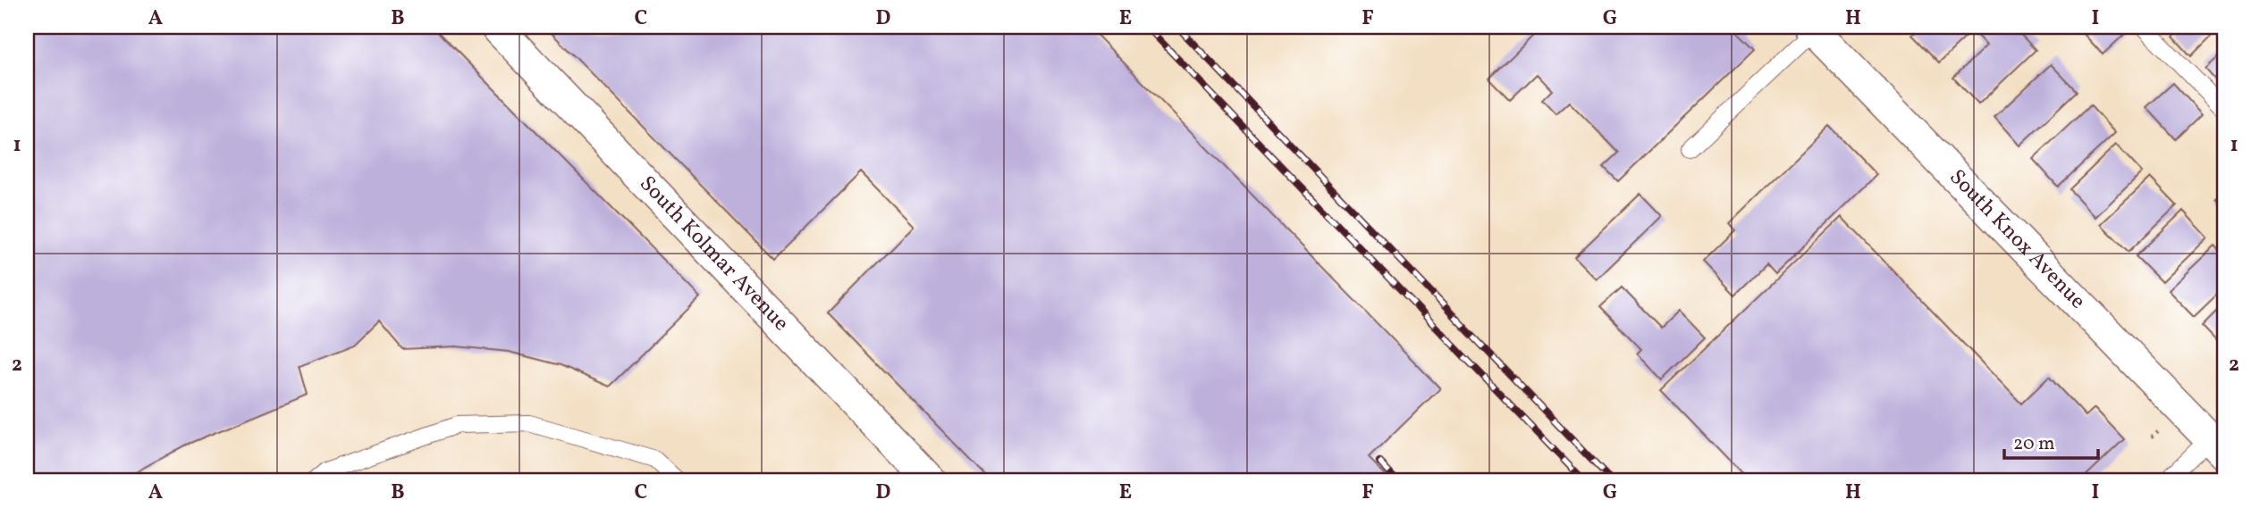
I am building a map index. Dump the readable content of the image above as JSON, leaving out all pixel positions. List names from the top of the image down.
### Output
{
  "streets": {
    "street": ["South Knox Avenue", "South Kolmar Avenue"]
  },
  "scale_bar": "20 m",
  "grid": {
    "columns": [
      "A",
      "B",
      "C",
      "D",
      "E",
      "F",
      "G",
      "H",
      "I"
    ],
    "rows": ["1", "2"]
  }
}
